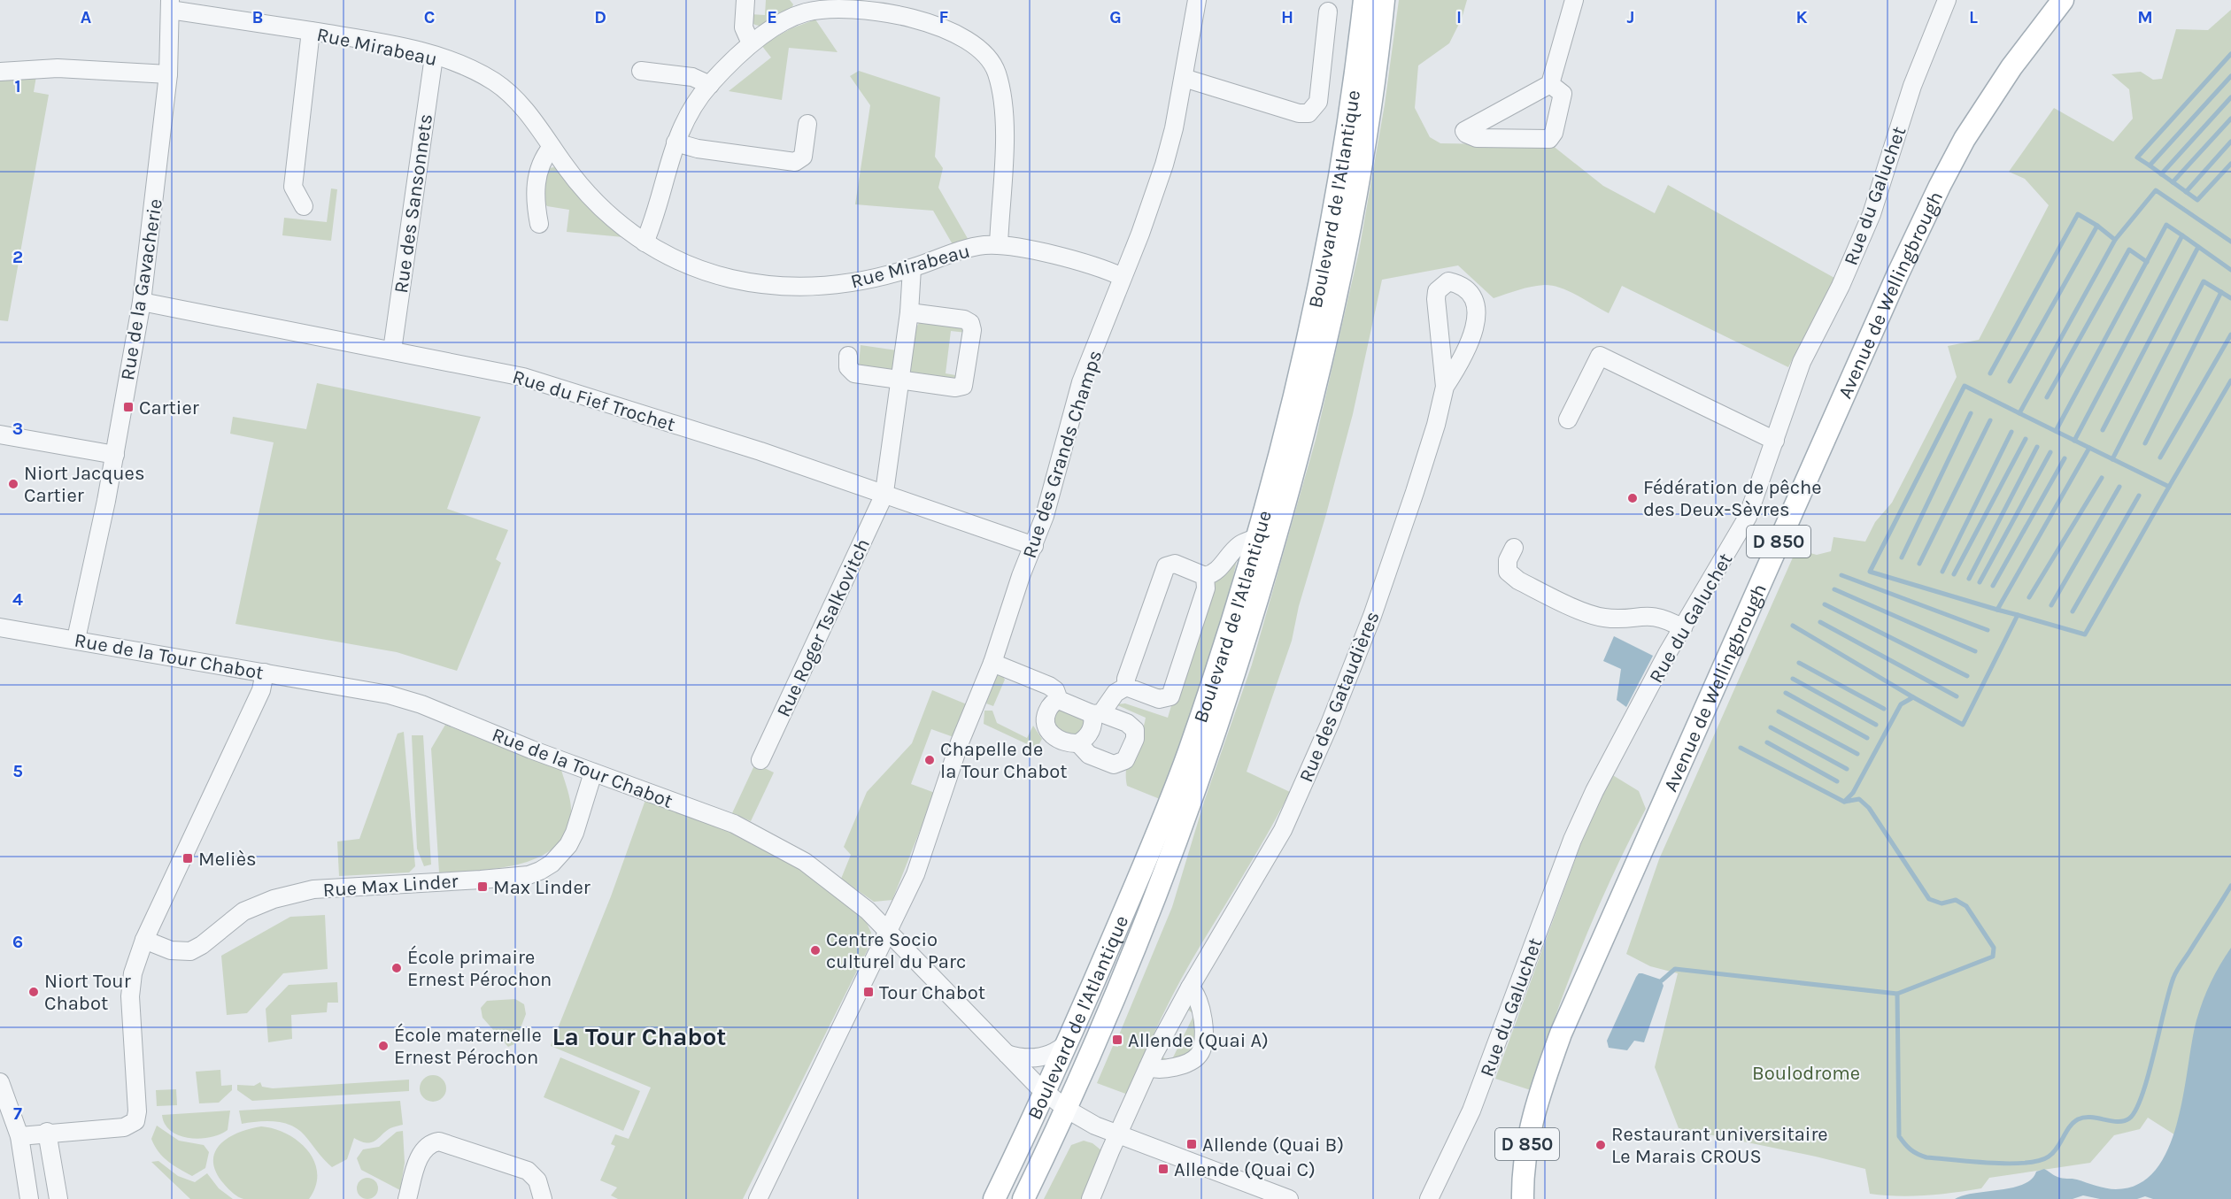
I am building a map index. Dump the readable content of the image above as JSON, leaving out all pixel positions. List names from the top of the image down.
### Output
{
  "streets": {
    "main road": ["Boulevard de l'Atlantique", "Avenue de Wellingbrough", "D 850"],
    "street": [
      "Rue Mirabeau",
      "Rue du Galuchet",
      "Rue des Sansonnets",
      "Rue de la Gavacherie",
      "Rue du Fief Trochet",
      "Rue des Grands Champs",
      "Rue Roger Tsalkovitch",
      "Rue de la Tour Chabot",
      "Rue des Gataudières",
      "Rue Max Linder"
    ]
  },
  "crossings": [
    ["Rue Mirabeau", "Rue des Sansonnets"],
    ["Rue Mirabeau", "Rue de la Gavacherie"],
    ["Rue Mirabeau", "Rue des Grands Champs"],
    ["Rue Mirabeau", "Rue Roger Tsalkovitch"],
    ["Boulevard de l'Atlantique", "Rue de la Tour Chabot"],
    ["Rue des Sansonnets", "Rue du Fief Trochet"],
    ["Rue de la Gavacherie", "Rue du Fief Trochet"],
    ["Rue de la Gavacherie", "Rue de la Tour Chabot"],
    ["Avenue de Wellingbrough", "D 850"],
    ["Rue du Fief Trochet", "Rue des Grands Champs"],
    ["Rue du Fief Trochet", "Rue Roger Tsalkovitch"],
    ["Rue des Grands Champs", "Rue de la Tour Chabot"],
    ["Rue de la Tour Chabot", "Rue des Gataudières"],
    ["Rue de la Tour Chabot", "Rue Max Linder"]
  ],
  "districts": ["La Tour Chabot"],
  "parks": ["Boulodrome"],
  "places": {
    "transit": [
      "Cartier",
      "Meliès",
      "Max Linder",
      "Tour Chabot",
      "Allende (Quai A)",
      "Allende (Quai B)",
      "Allende (Quai C)"
    ],
    "other": [
      "Niort Jacques Cartier",
      "Fédération de pêche des Deux-Sèvres",
      "Chapelle de la Tour Chabot",
      "Centre Socio culturel du Parc",
      "École primaire Ernest Pérochon",
      "Niort Tour Chabot",
      "École maternelle Ernest Pérochon",
      "Restaurant universitaire Le Marais CROUS"
    ]
  },
  "grid": {
    "columns": [
      "A",
      "B",
      "C",
      "D",
      "E",
      "F",
      "G",
      "H",
      "I",
      "J",
      "K",
      "L",
      "M"
    ],
    "rows": [
      "1",
      "2",
      "3",
      "4",
      "5",
      "6",
      "7"
    ]
  }
}
